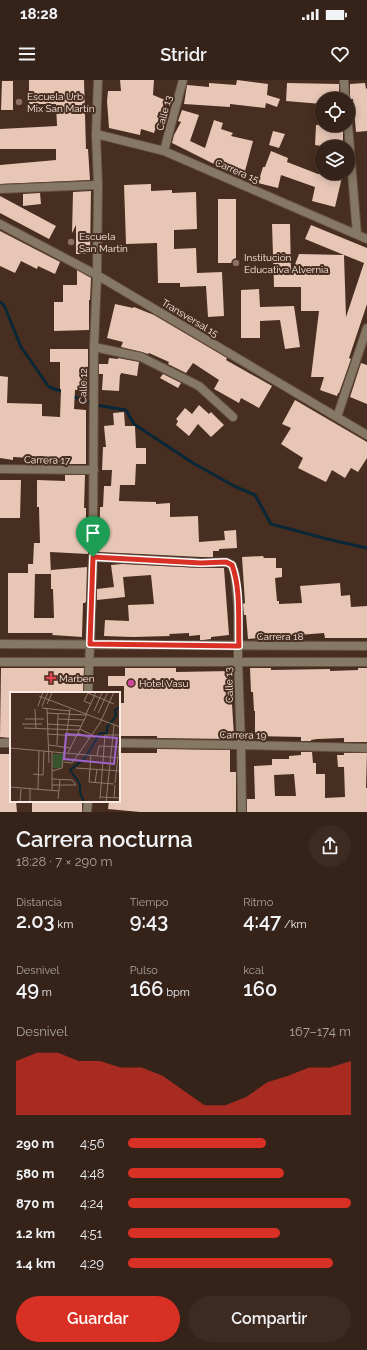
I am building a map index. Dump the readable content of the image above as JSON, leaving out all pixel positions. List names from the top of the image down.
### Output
{
  "streets": {
    "street": [
      "Calle 13",
      "Carrera 15",
      "Transversal 15",
      "Calle 12",
      "Carrera 17",
      "Carrera 18",
      "Carrera 19"
    ]
  },
  "crossings": [
    ["Calle 13", "Carrera 15"],
    ["Calle 13", "Calle 12"],
    ["Calle 13", "Carrera 18"],
    ["Calle 13", "Carrera 19"],
    ["Carrera 15", "Calle 12"],
    ["Transversal 15", "Calle 12"],
    ["Calle 12", "Carrera 17"],
    ["Calle 12", "Carrera 18"]
  ],
  "places": {
    "other": [
      "Escuela Urb Mix San Martín",
      "Escuela San Martin",
      "Institución Educativa Alvernia",
      "Hotel Vasu"
    ],
    "health": ["Marben"]
  },
  "page": {
    "status": "18:28",
    "header": "Stridr",
    "heading": ["Carrera nocturna", "18:28 · 7 × 290 m"],
    "stats": [
      ["Distancia", "2.03 km"],
      ["Tiempo", "9:43"],
      ["Ritmo", "4:47 /km"],
      ["Desnivel", "49 m"],
      ["Pulso", "166 bpm"],
      ["kcal", "160"]
    ],
    "chart": ["Desnivel", "167–174 m"],
    "list": [
      {
        "name": "290 m",
        "note": "4:56"
      },
      {
        "name": "580 m",
        "note": "4:48"
      },
      {
        "name": "870 m",
        "note": "4:24"
      },
      {
        "name": "1.2 km",
        "note": "4:51"
      },
      {
        "name": "1.4 km",
        "note": "4:29"
      }
    ],
    "buttons": ["Guardar", "Compartir"]
  }
}
